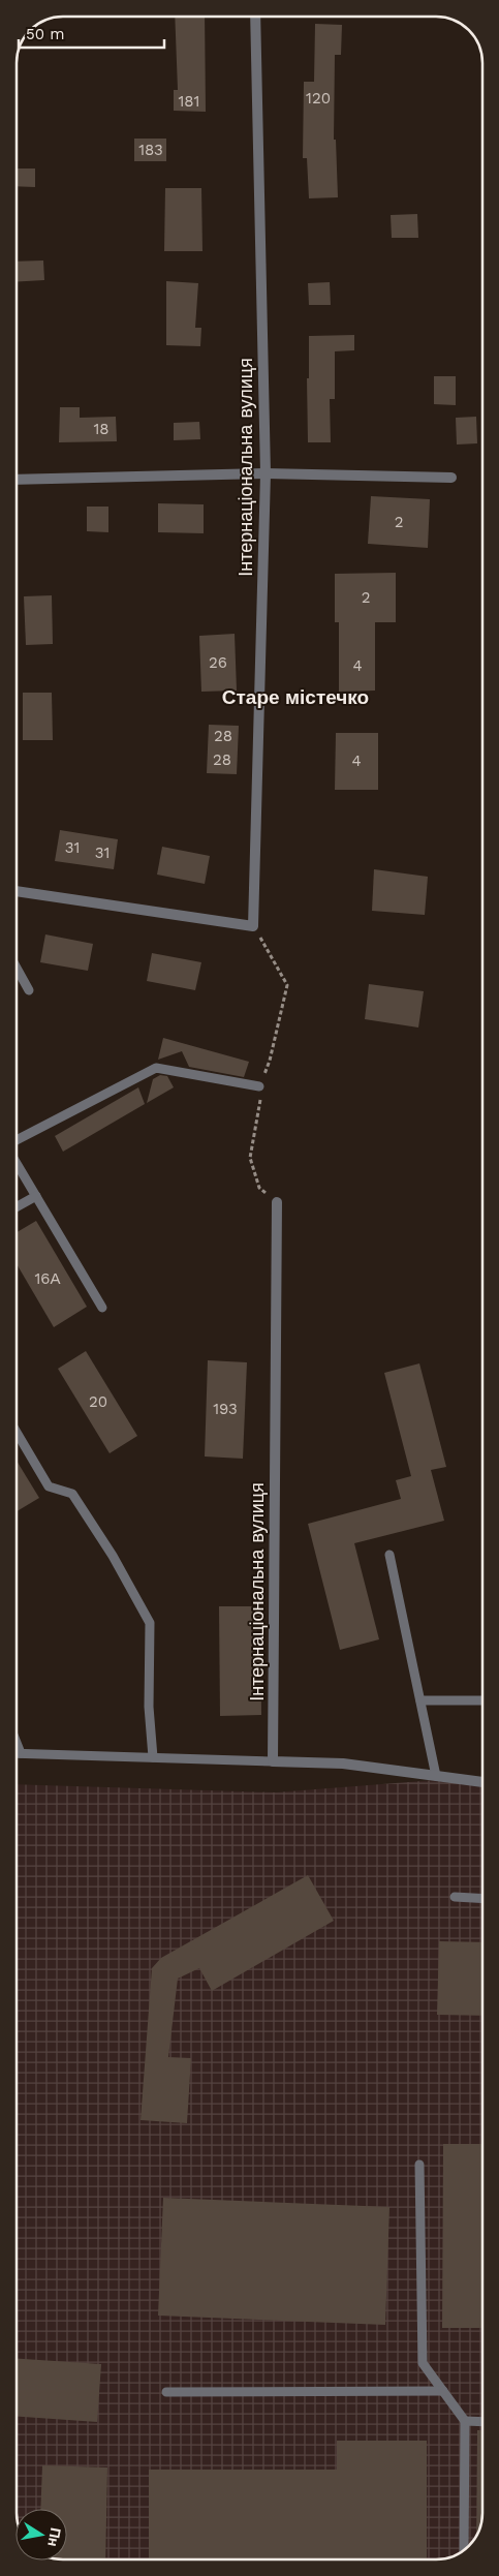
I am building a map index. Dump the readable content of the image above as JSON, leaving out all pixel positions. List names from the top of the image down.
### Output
{
  "streets": {
    "street": ["Інтернаціональна вулиця"]
  },
  "districts": ["Старе містечко"],
  "house_numbers": [
    "120",
    "181",
    "183",
    "18",
    "2",
    "2",
    "26",
    "4",
    "28",
    "28",
    "4",
    "31",
    "31",
    "16А",
    "20",
    "193"
  ],
  "scale_bar": "50 m",
  "north": "right"
}
